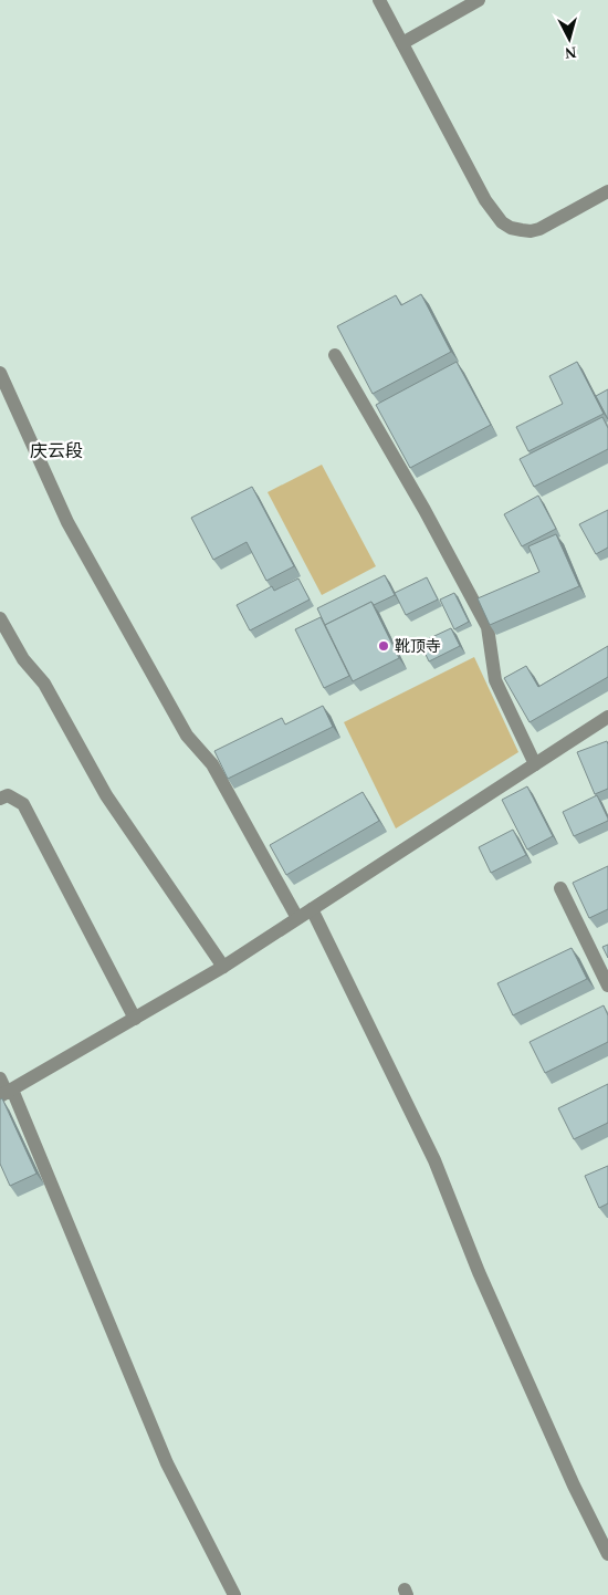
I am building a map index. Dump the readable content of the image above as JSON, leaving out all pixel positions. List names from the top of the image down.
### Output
{
  "districts": ["庆云段"],
  "places": ["靴顶寺"],
  "north": "bottom"
}
